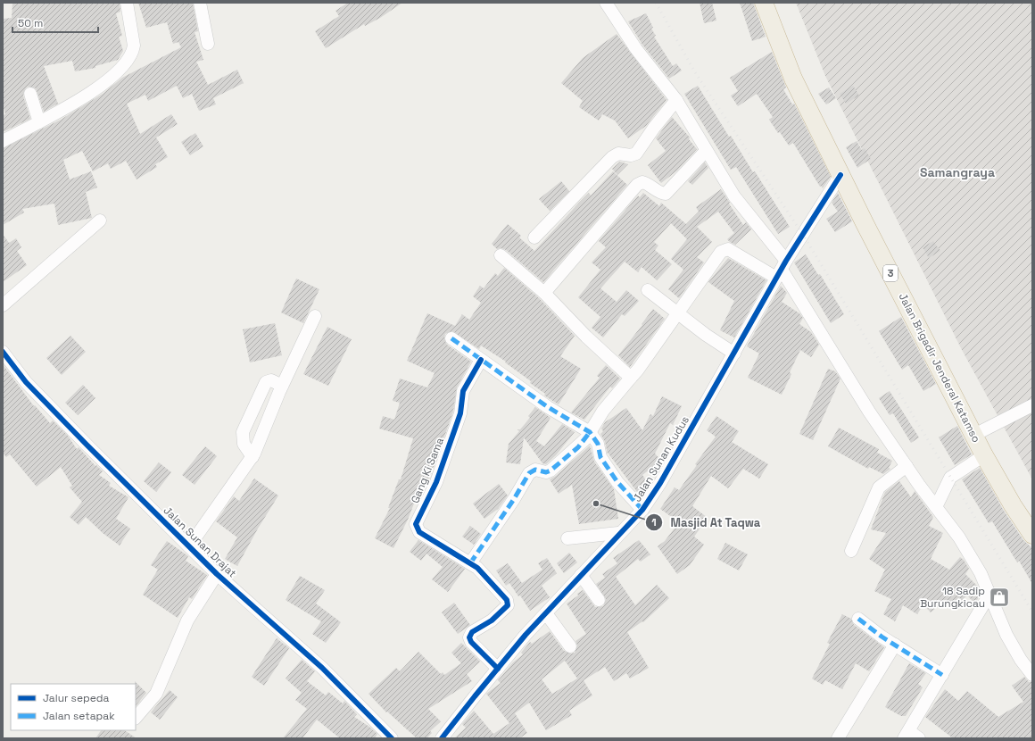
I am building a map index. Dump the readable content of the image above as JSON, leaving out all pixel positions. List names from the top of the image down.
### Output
{
  "streets": {
    "highway": ["3", "Jalan Brigadir Jenderal Katamso"],
    "street": ["Jalan Sunan Kudus", "Gang Ki Sama", "Jalan Sunan Drajat"]
  },
  "crossings": [
    ["Jalan Brigadir Jenderal Katamso", "Jalan Sunan Kudus"],
    ["Jalan Sunan Kudus", "Gang Ki Sama"]
  ],
  "districts": ["Samangraya"],
  "places": {
    "other": ["Masjid At Taqwa"],
    "shop": ["18 Sadip Burungkicau"]
  },
  "legend": ["Jalur sepeda", "Jalan setapak"],
  "scale_bar": "50 m"
}
